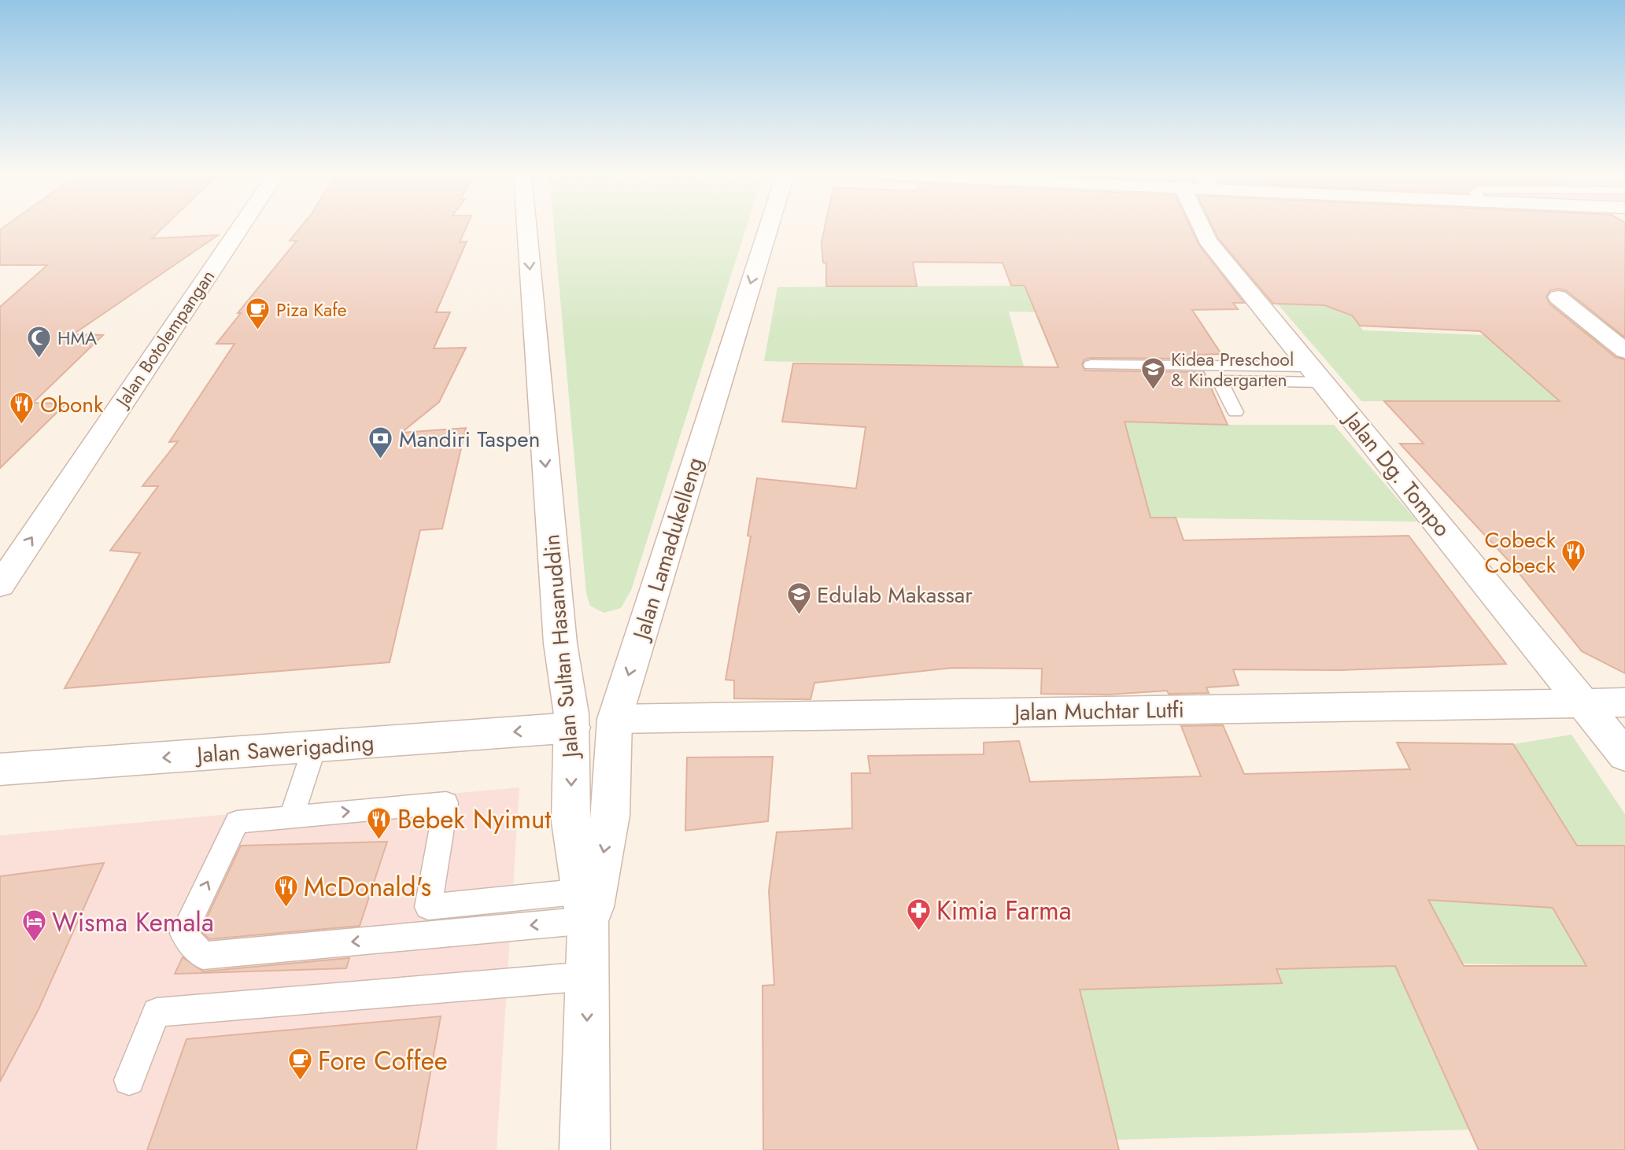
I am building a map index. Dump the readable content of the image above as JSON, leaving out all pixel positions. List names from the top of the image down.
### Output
{
  "streets": {
    "street": [
      "Jalan Botolempangan",
      "Jalan Dg. Tompo",
      "Jalan Lamadukelleng",
      "Jalan Sultan Hasanuddin",
      "Jalan Muchtar Lutfi",
      "Jalan Sawerigading"
    ]
  },
  "crossings": [
    ["Jalan Dg. Tompo", "Jalan Muchtar Lutfi"],
    ["Jalan Lamadukelleng", "Jalan Sultan Hasanuddin"],
    ["Jalan Lamadukelleng", "Jalan Muchtar Lutfi"],
    ["Jalan Sultan Hasanuddin", "Jalan Sawerigading"]
  ],
  "one_way": [
    "Jalan Botolempangan",
    "Jalan Lamadukelleng",
    "Jalan Sultan Hasanuddin",
    "Jalan Sawerigading"
  ],
  "places": {
    "cafe": ["Piza Kafe", "Fore Coffee"],
    "mosque": ["HMA"],
    "school or university": ["Kidea Preschool & Kindergarten", "Edulab Makassar"],
    "restaurant": [
      "Obonk",
      "Cobeck Cobeck",
      "Bebek Nyimut",
      "McDonald's"
    ],
    "bank": ["Mandiri Taspen"],
    "pharmacy": ["Kimia Farma"],
    "hotel": ["Wisma Kemala"]
  }
}
